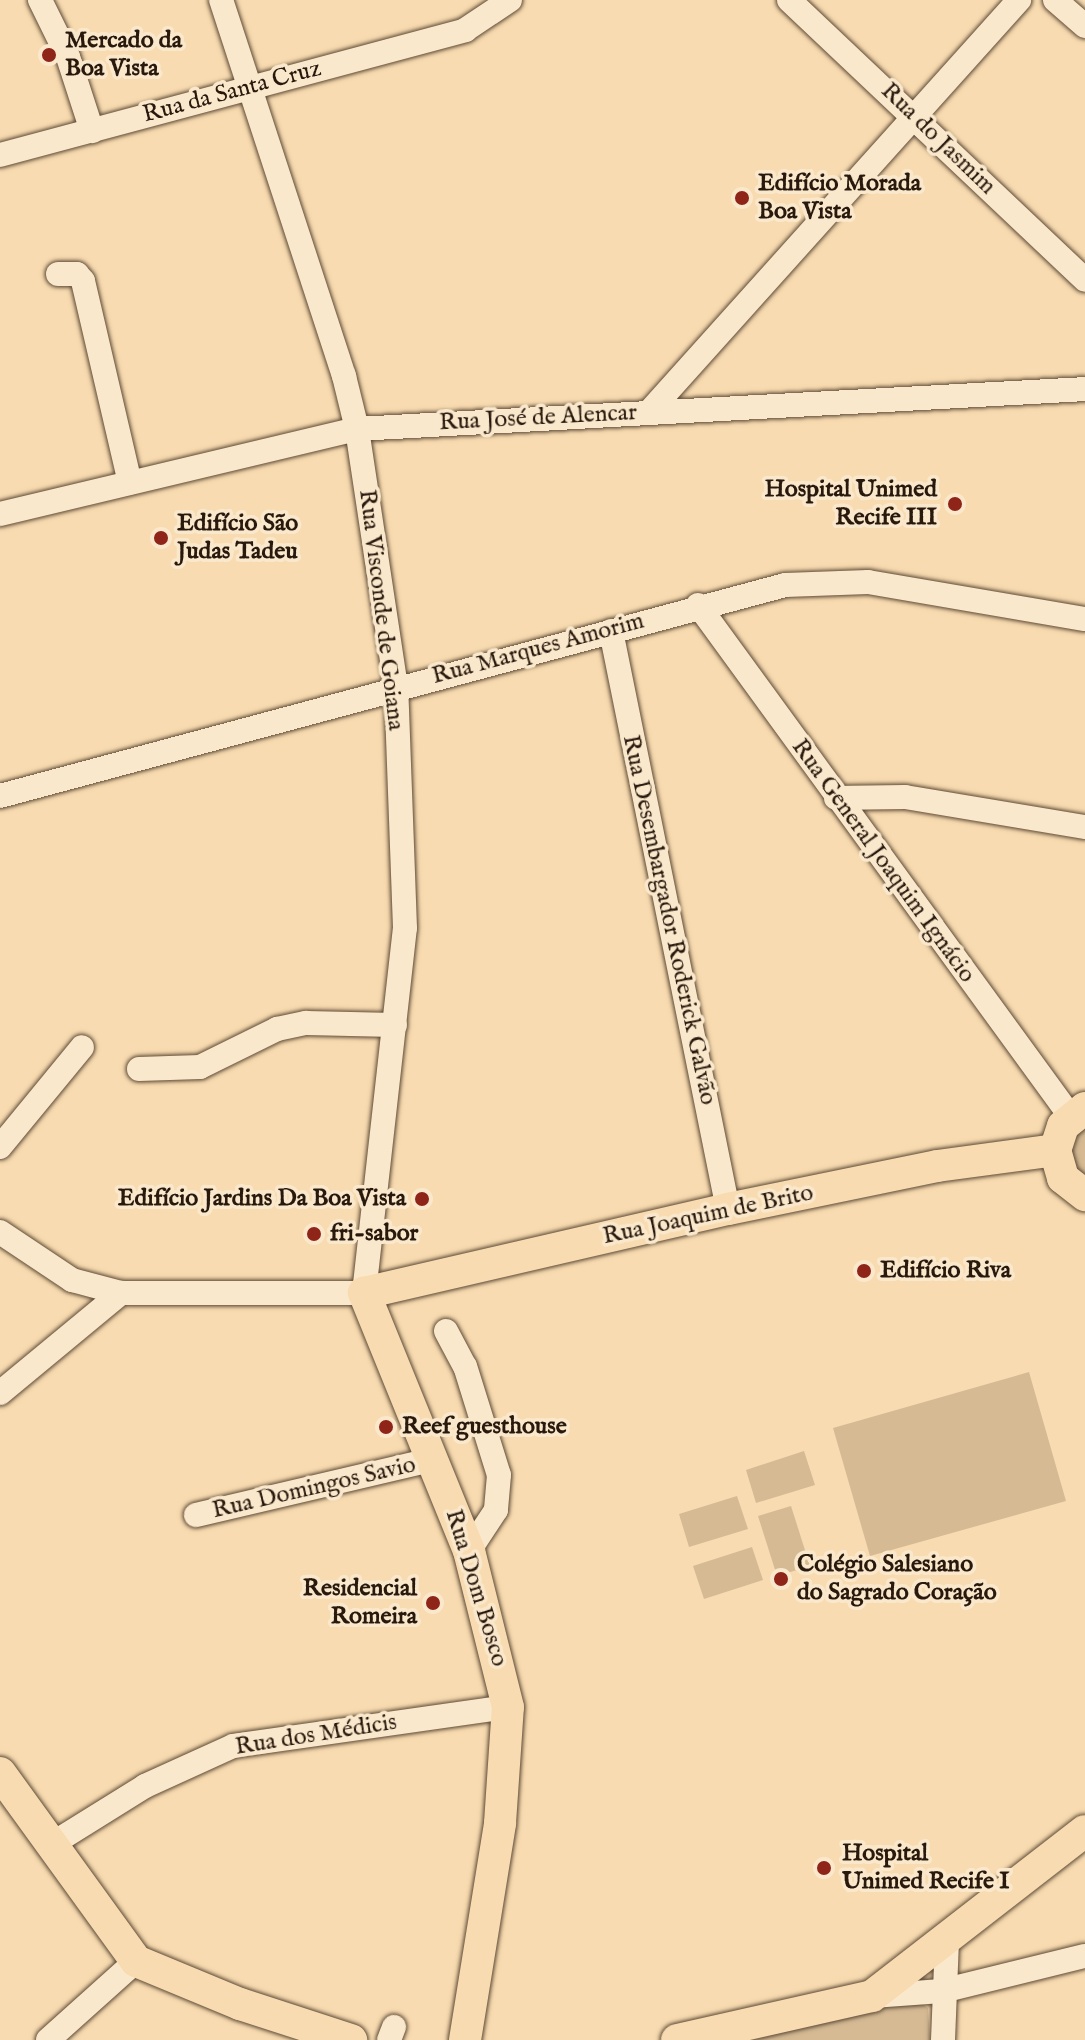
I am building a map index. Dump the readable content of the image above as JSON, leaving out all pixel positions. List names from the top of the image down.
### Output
{
  "streets": {
    "main road": ["Rua Joaquim de Brito", "Rua Dom Bosco"],
    "street": [
      "Rua da Santa Cruz",
      "Rua do Jasmim",
      "Rua José de Alencar",
      "Rua Visconde de Goiana",
      "Rua Marques Amorim",
      "Rua General Joaquim Ignácio",
      "Rua Desembargador Roderick Galvão",
      "Rua Domingos Savio",
      "Rua dos Médicis"
    ]
  },
  "crossings": [
    ["Rua da Santa Cruz", "Rua Visconde de Goiana"],
    ["Rua José de Alencar", "Rua Visconde de Goiana"],
    ["Rua Visconde de Goiana", "Rua Marques Amorim"],
    ["Rua Visconde de Goiana", "Rua Joaquim de Brito"],
    ["Rua Visconde de Goiana", "Rua Dom Bosco"],
    ["Rua Marques Amorim", "Rua General Joaquim Ignácio"],
    ["Rua Marques Amorim", "Rua Desembargador Roderick Galvão"],
    ["Rua Desembargador Roderick Galvão", "Rua Joaquim de Brito"],
    ["Rua Joaquim de Brito", "Rua Dom Bosco"],
    ["Rua Domingos Savio", "Rua Dom Bosco"],
    ["Rua Dom Bosco", "Rua dos Médicis"]
  ],
  "places": [
    "Mercado da Boa Vista",
    "Edifício Morada Boa Vista",
    "Hospital Unimed Recife III",
    "Edifício São Judas Tadeu",
    "Edifício Jardins Da Boa Vista",
    "fri-sabor",
    "Edifício Riva",
    "Reef guesthouse",
    "Colégio Salesiano do Sagrado Coração",
    "Residencial Romeira",
    "Hospital Unimed Recife I"
  ]
}
